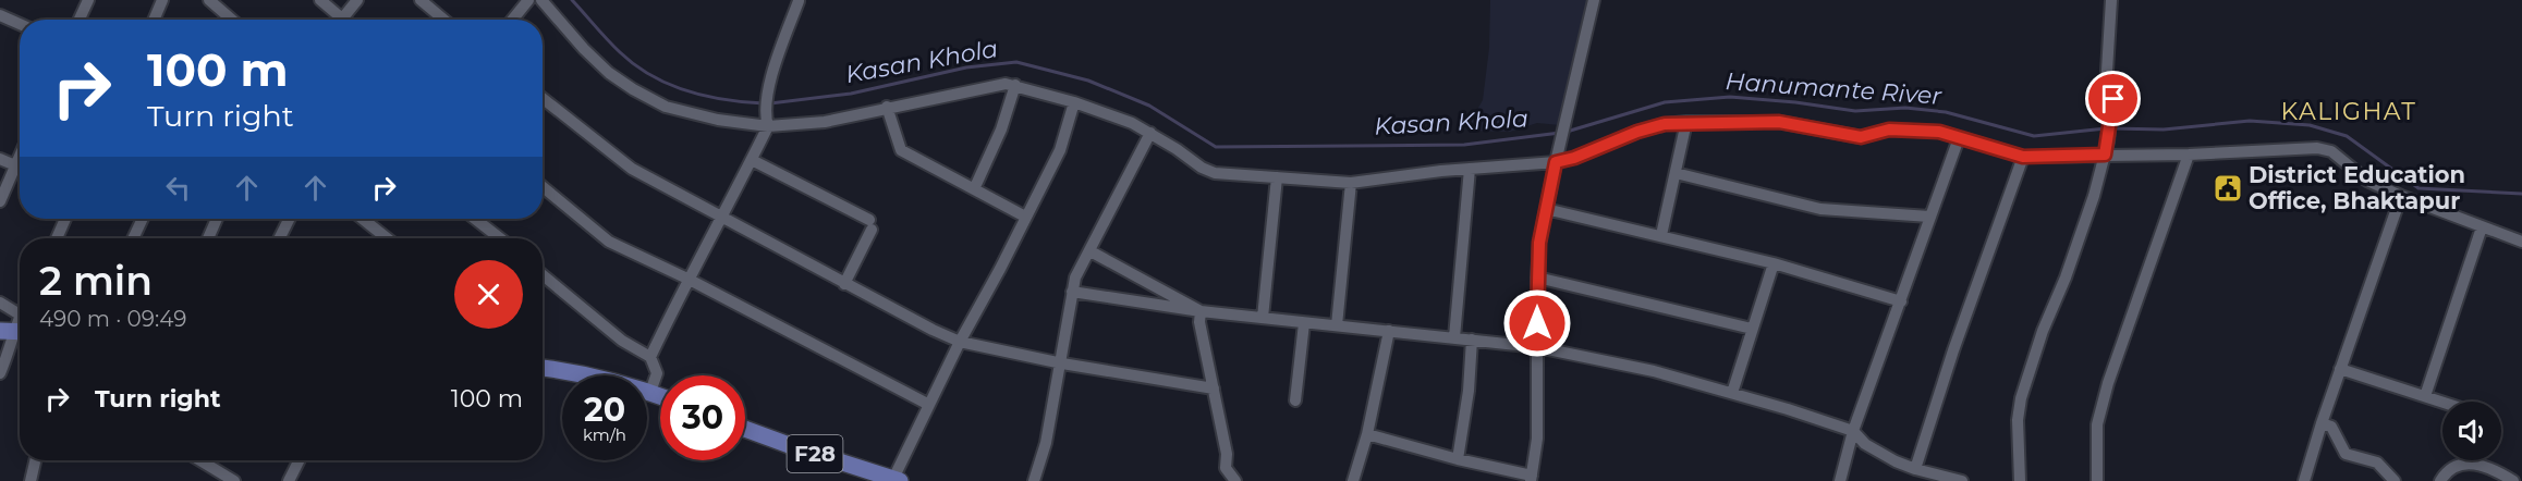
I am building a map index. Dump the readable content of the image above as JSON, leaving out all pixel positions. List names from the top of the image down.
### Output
{
  "streets": {
    "main road": ["F28"]
  },
  "districts": ["KALIGHAT"],
  "water": ["Kasan Khola", "Hanumante River"],
  "places": {
    "public building": ["District Education Office, Bhaktapur"]
  },
  "page": {
    "turn": ["100 m", "Turn right"],
    "heading": ["2 min", "490 m · 09:49"],
    "list": [
      {
        "name": "Turn right",
        "value": "100 m"
      }
    ],
    "speed": "20 km/h",
    "limit": "30"
  }
}
